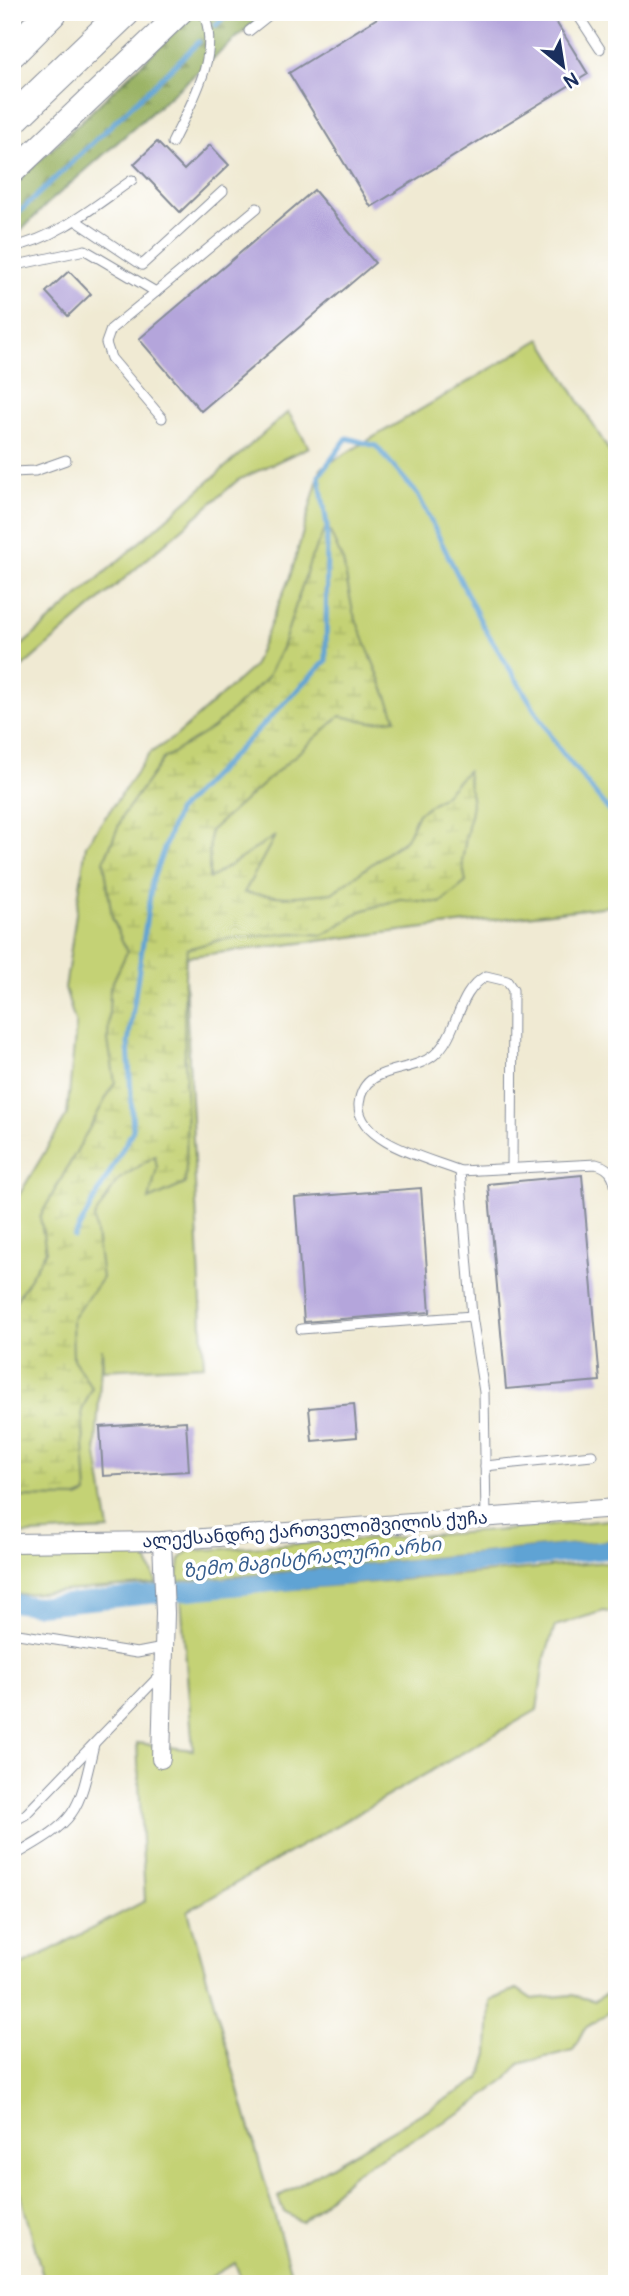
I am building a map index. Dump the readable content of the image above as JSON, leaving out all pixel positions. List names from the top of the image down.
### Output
{
  "streets": {
    "street": ["ალექსანდრე ქართველიშვილის ქუჩა"]
  },
  "water": ["ზემო მაგისტრალური არხი"],
  "north": "bottom right"
}
